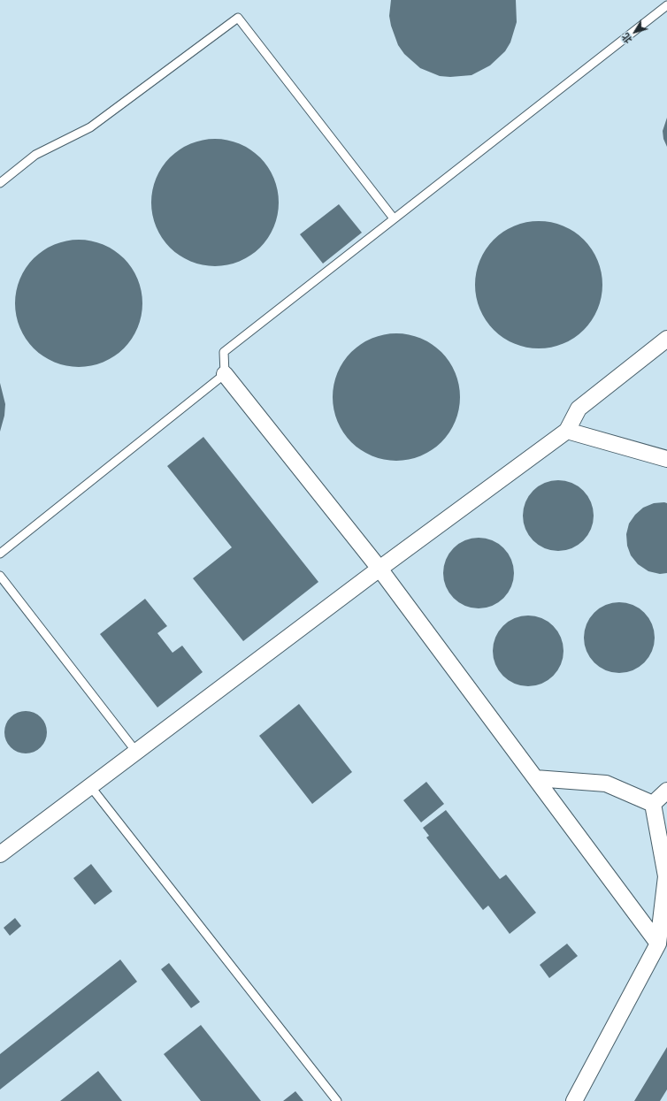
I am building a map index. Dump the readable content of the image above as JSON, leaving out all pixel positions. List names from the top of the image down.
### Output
{
  "north": "bottom left"
}
